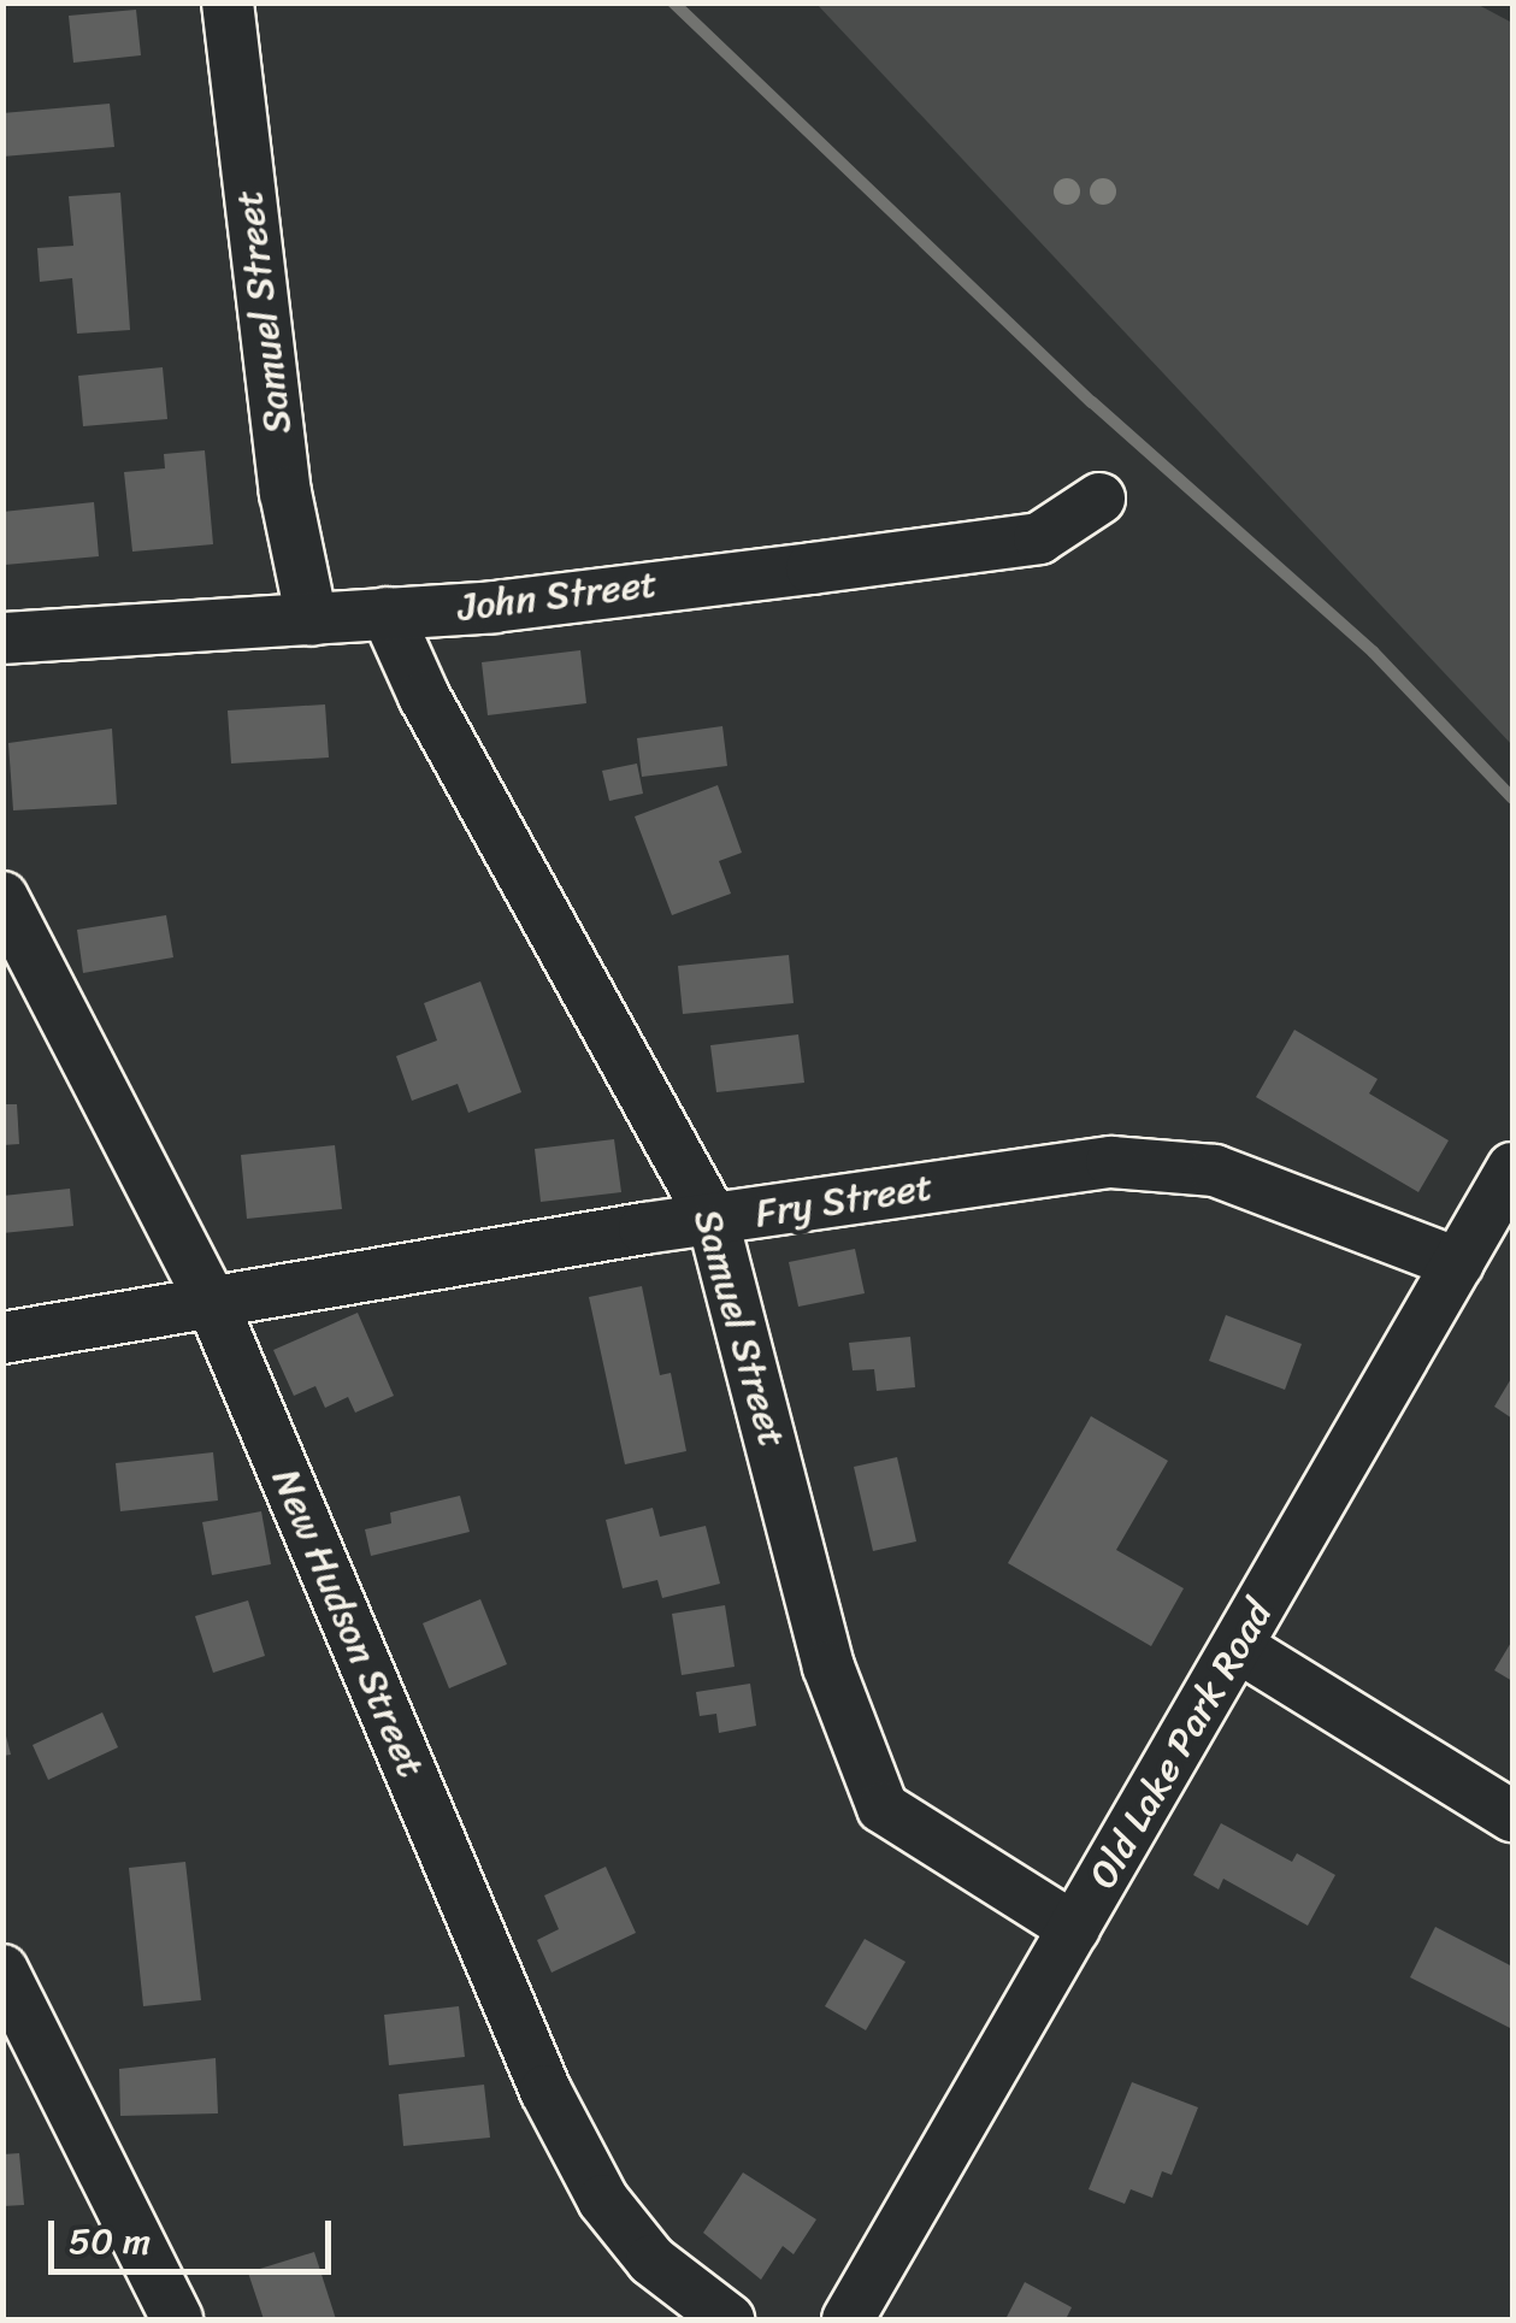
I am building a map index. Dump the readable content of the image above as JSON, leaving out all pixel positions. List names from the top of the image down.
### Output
{
  "streets": {
    "street": [
      "Samuel Street",
      "John Street",
      "Fry Street",
      "New Hudson Street",
      "Old Lake Park Road"
    ]
  },
  "crossings": [
    ["Samuel Street", "John Street"],
    ["Samuel Street", "Fry Street"],
    ["Samuel Street", "Old Lake Park Road"],
    ["Fry Street", "New Hudson Street"],
    ["Fry Street", "Old Lake Park Road"]
  ],
  "scale_bar": "50 m"
}
